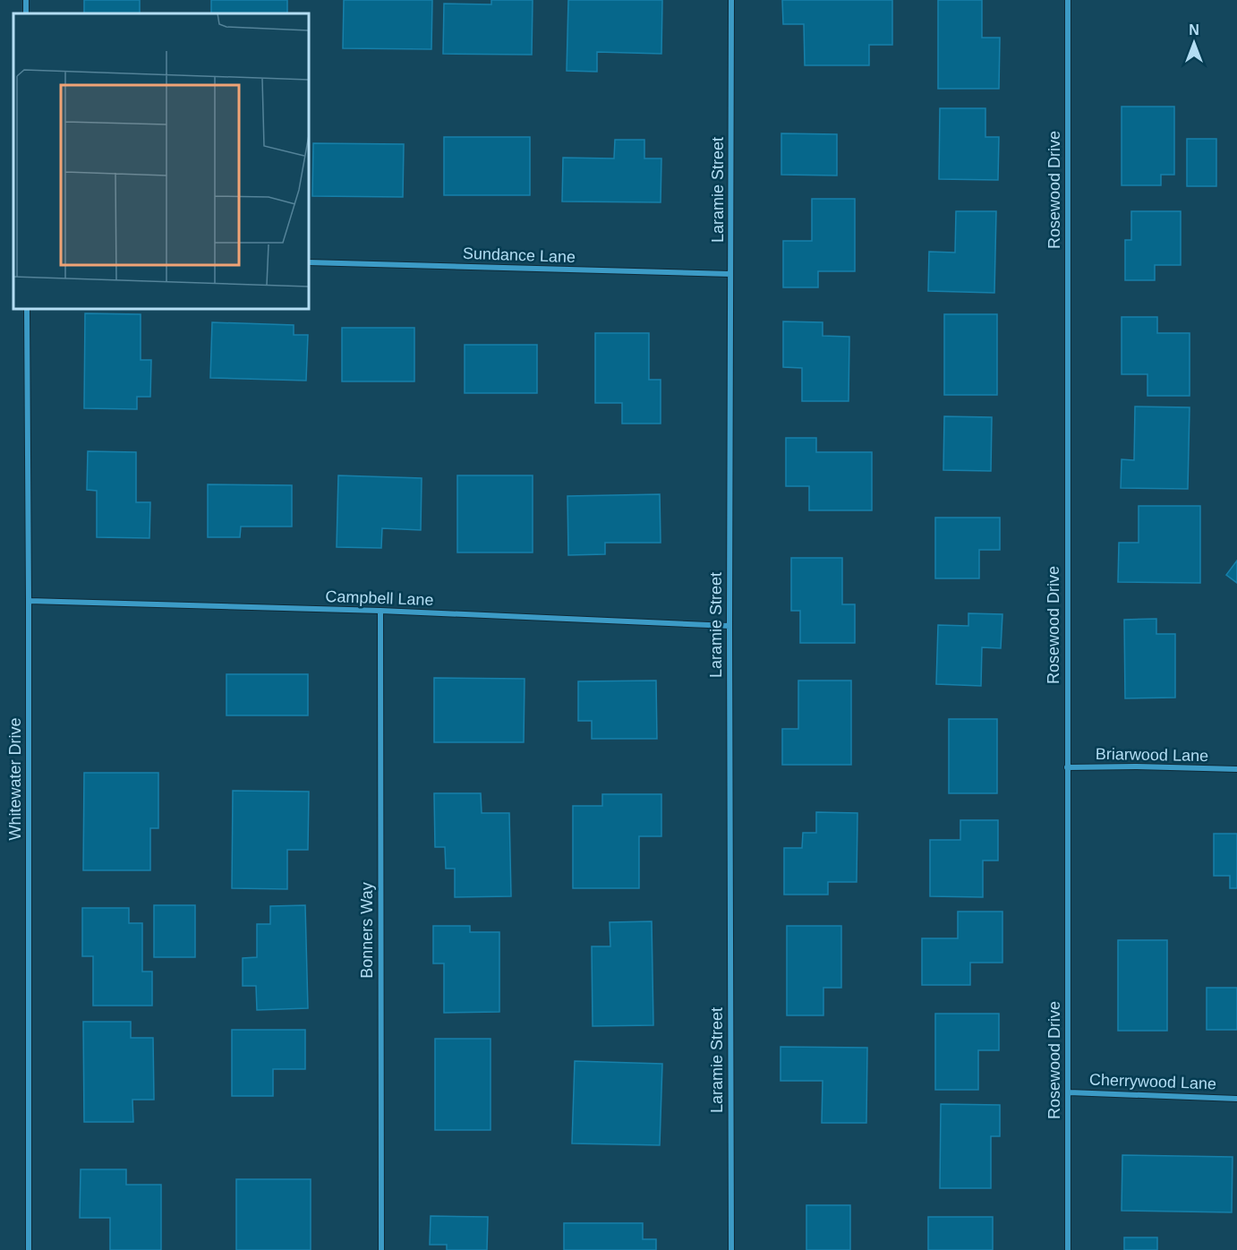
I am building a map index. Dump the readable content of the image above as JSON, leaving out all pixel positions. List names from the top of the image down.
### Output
{
  "streets": {
    "street": [
      "Laramie Street",
      "Rosewood Drive",
      "Sundance Lane",
      "Campbell Lane",
      "Briarwood Lane",
      "Whitewater Drive",
      "Bonners Way",
      "Cherrywood Lane"
    ]
  },
  "crossings": [
    ["Laramie Street", "Sundance Lane"],
    ["Laramie Street", "Campbell Lane"],
    ["Rosewood Drive", "Briarwood Lane"],
    ["Rosewood Drive", "Cherrywood Lane"],
    ["Campbell Lane", "Whitewater Drive"],
    ["Campbell Lane", "Bonners Way"]
  ],
  "north": "top"
}
